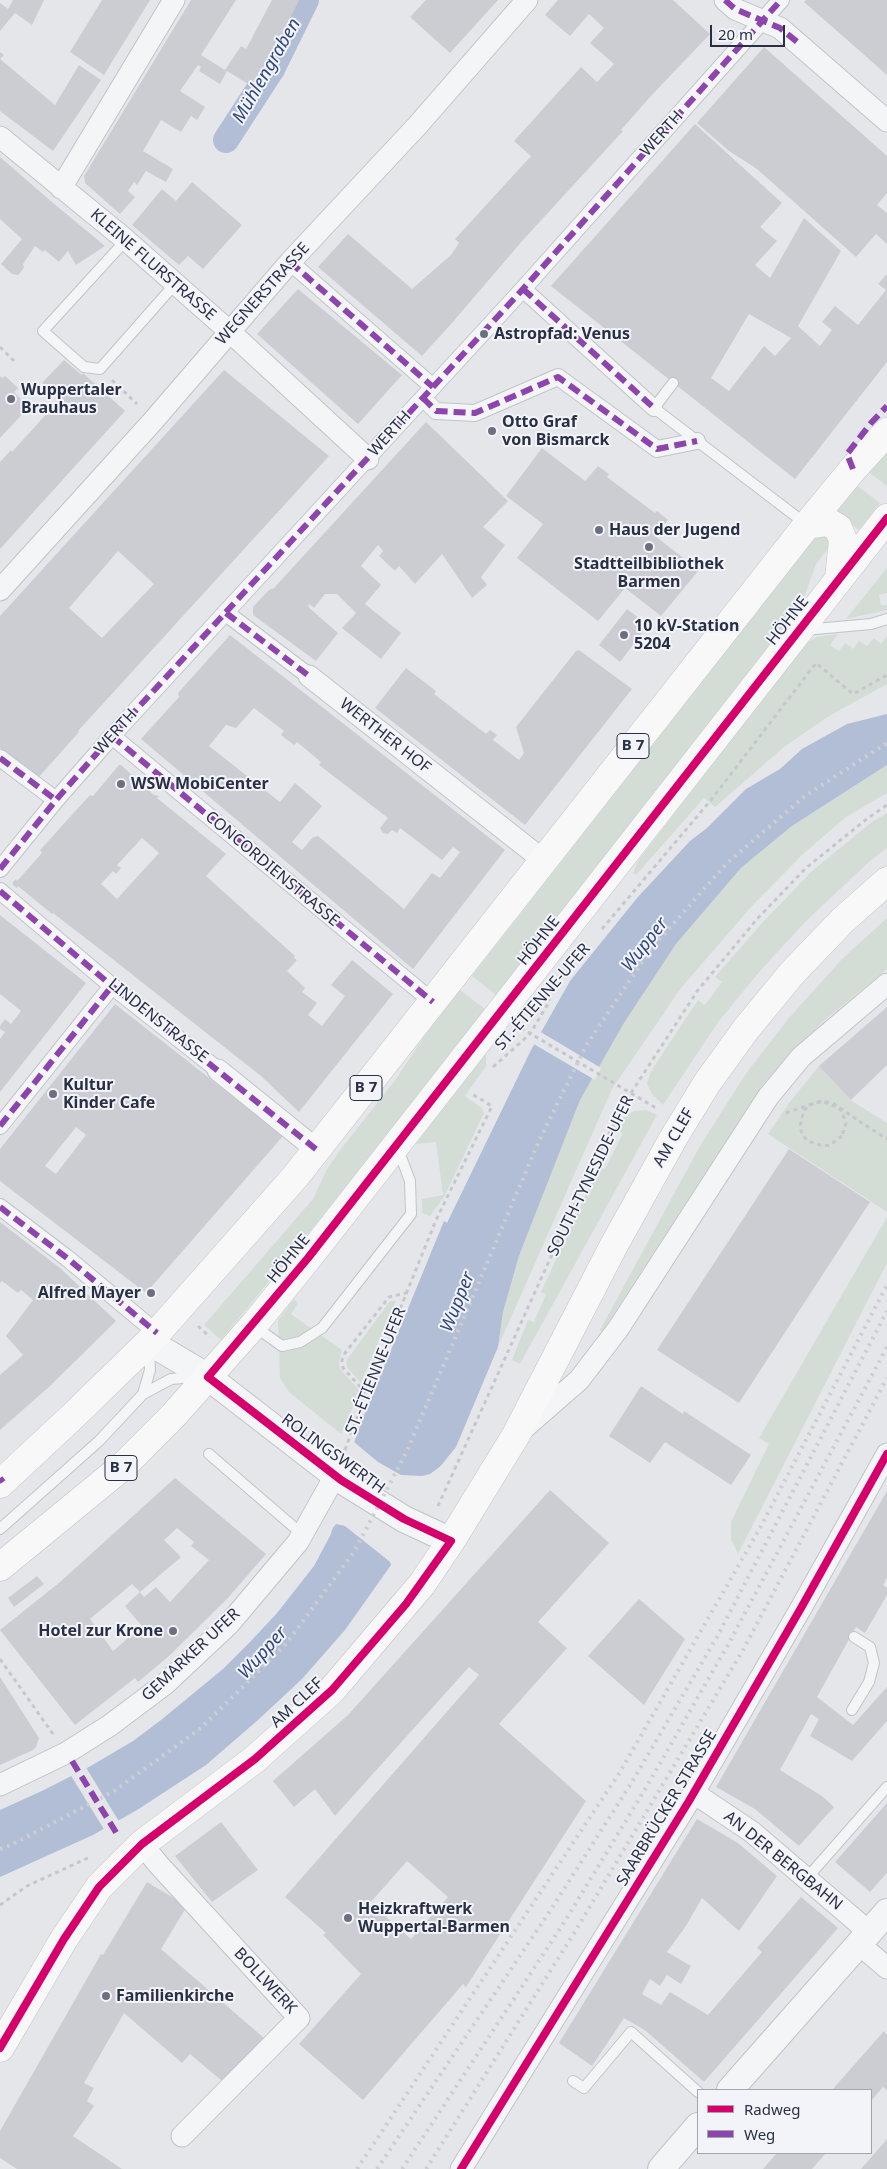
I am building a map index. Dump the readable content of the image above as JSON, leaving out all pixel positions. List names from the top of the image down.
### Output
{
  "streets": {
    "main road": ["HÖHNE", "B 7", "AM CLEF"],
    "street": [
      "WERTH",
      "KLEINE FLURSTRASSE",
      "WEGNERSTRASSE",
      "WERTHER HOF",
      "CONCORDIENSTRASSE",
      "LINDENSTRASSE",
      "ROLINGSWERTH",
      "GEMARKER UFER",
      "SAARBRÜCKER STRASSE",
      "AN DER BERGBAHN",
      "BOLLWERK"
    ],
    "path": ["ST.-ÉTIENNE-UFER", "SOUTH-TYNESIDE-UFER"]
  },
  "crossings": [
    ["WERTH", "KLEINE FLURSTRASSE"],
    ["WERTH", "WERTHER HOF"],
    ["WERTH", "CONCORDIENSTRASSE"],
    ["KLEINE FLURSTRASSE", "WEGNERSTRASSE"],
    ["HÖHNE", "ROLINGSWERTH"],
    ["WERTHER HOF", "B 7"],
    ["B 7", "CONCORDIENSTRASSE"],
    ["B 7", "LINDENSTRASSE"],
    ["B 7", "ROLINGSWERTH"],
    ["ST.-ÉTIENNE-UFER", "ROLINGSWERTH"],
    ["ST.-ÉTIENNE-UFER", "GEMARKER UFER"],
    ["AM CLEF", "SOUTH-TYNESIDE-UFER"],
    ["AM CLEF", "ROLINGSWERTH"],
    ["AM CLEF", "BOLLWERK"],
    ["SOUTH-TYNESIDE-UFER", "ROLINGSWERTH"],
    ["ROLINGSWERTH", "GEMARKER UFER"],
    ["SAARBRÜCKER STRASSE", "AN DER BERGBAHN"]
  ],
  "water": ["Mühlengraben", "Wupper"],
  "places": [
    "Astropfad: Venus",
    "Wuppertaler Brauhaus",
    "Otto Graf von Bismarck",
    "Haus der Jugend",
    "Stadtteilbibliothek Barmen",
    "10 kV-Station 5204",
    "WSW MobiCenter",
    "Kultur Kinder Cafe",
    "Alfred Mayer",
    "Hotel zur Krone",
    "Heizkraftwerk Wuppertal-Barmen",
    "Familienkirche"
  ],
  "legend": ["Radweg", "Weg"],
  "scale_bar": "20 m"
}
